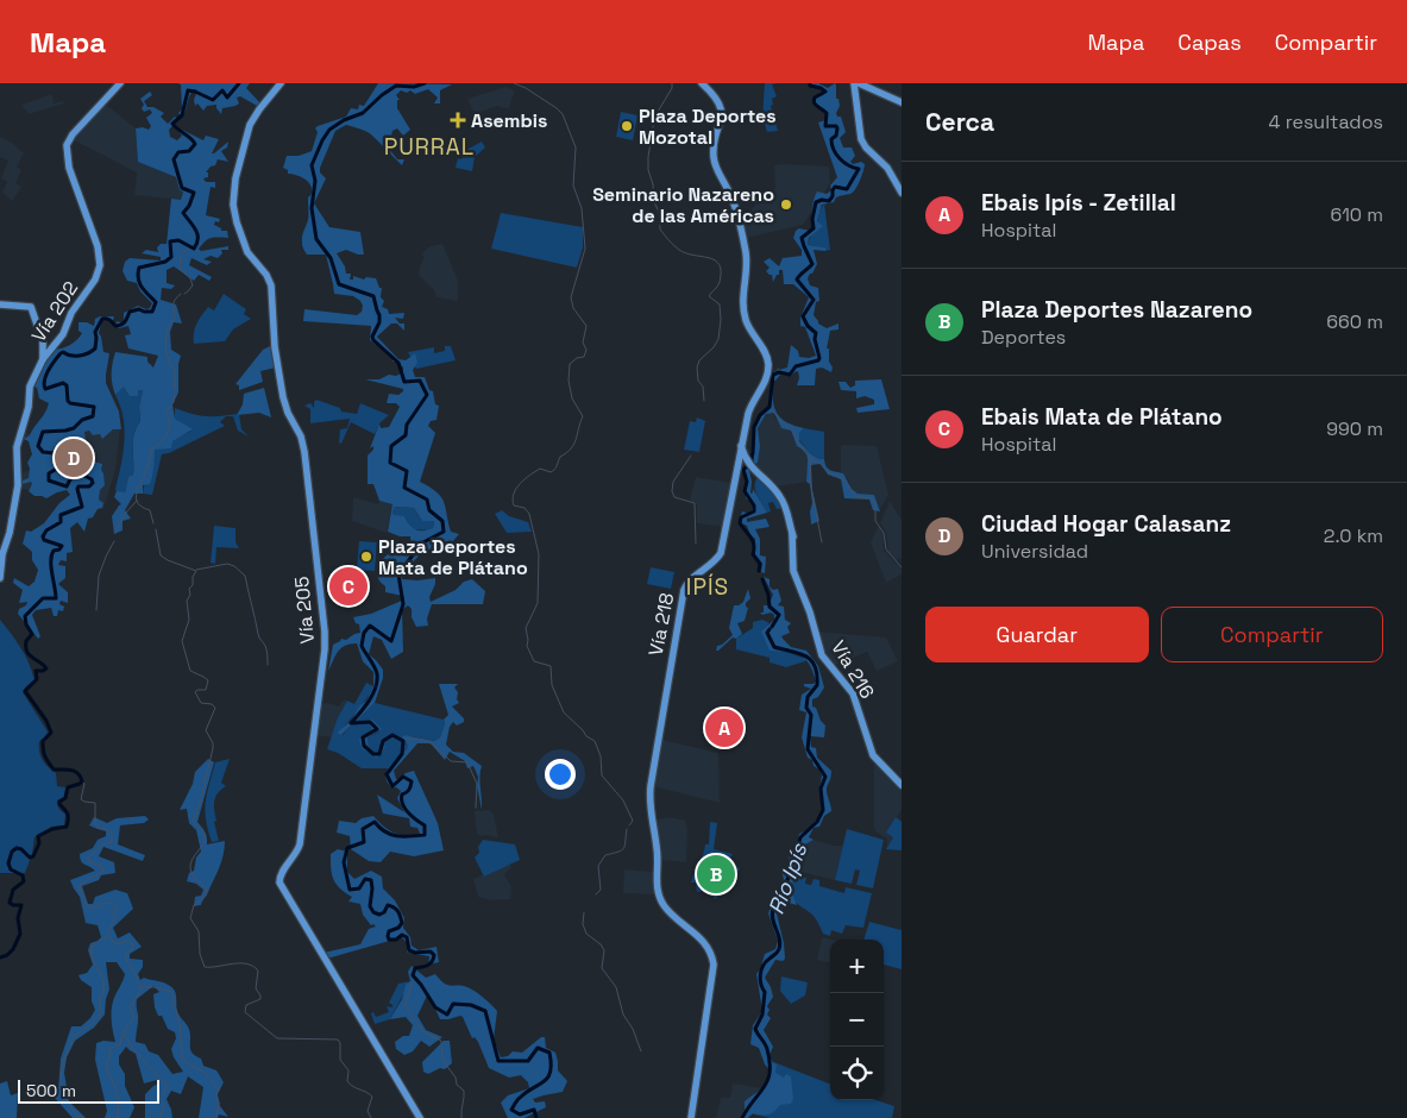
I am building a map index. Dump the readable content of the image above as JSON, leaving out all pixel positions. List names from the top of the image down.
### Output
{
  "streets": {
    "main road": [
      "Vía 202",
      "Vía 205",
      "Vía 218",
      "Vía 216"
    ]
  },
  "crossings": [
    ["Vía 218", "Vía 216"]
  ],
  "districts": ["PURRAL", "IPÍS"],
  "water": ["Río Ipís"],
  "places": {
    "health": ["Asembis"],
    "other": ["Plaza Deportes Mozotal", "Seminario Nazareno de las Américas", "Plaza Deportes Mata de Plátano"]
  },
  "scale_bar": "500 m",
  "page": {
    "header": "Mapa",
    "nav": ["Mapa", "Capas", "Compartir"],
    "heading": ["Cerca", "4 resultados"],
    "list": [
      {
        "mark": "A",
        "name": "Ebais Ipís - Zetillal",
        "note": "Hospital",
        "value": "610 m"
      },
      {
        "mark": "B",
        "name": "Plaza Deportes Nazareno",
        "note": "Deportes",
        "value": "660 m"
      },
      {
        "mark": "C",
        "name": "Ebais Mata de Plátano",
        "note": "Hospital",
        "value": "990 m"
      },
      {
        "mark": "D",
        "name": "Ciudad Hogar Calasanz",
        "note": "Universidad",
        "value": "2.0 km"
      }
    ],
    "pins": [
      "D",
      "C",
      "A",
      "B"
    ],
    "buttons": ["Guardar", "Compartir"],
    "map_buttons": ["+", "−"],
    "scale": "500 m"
  }
}
